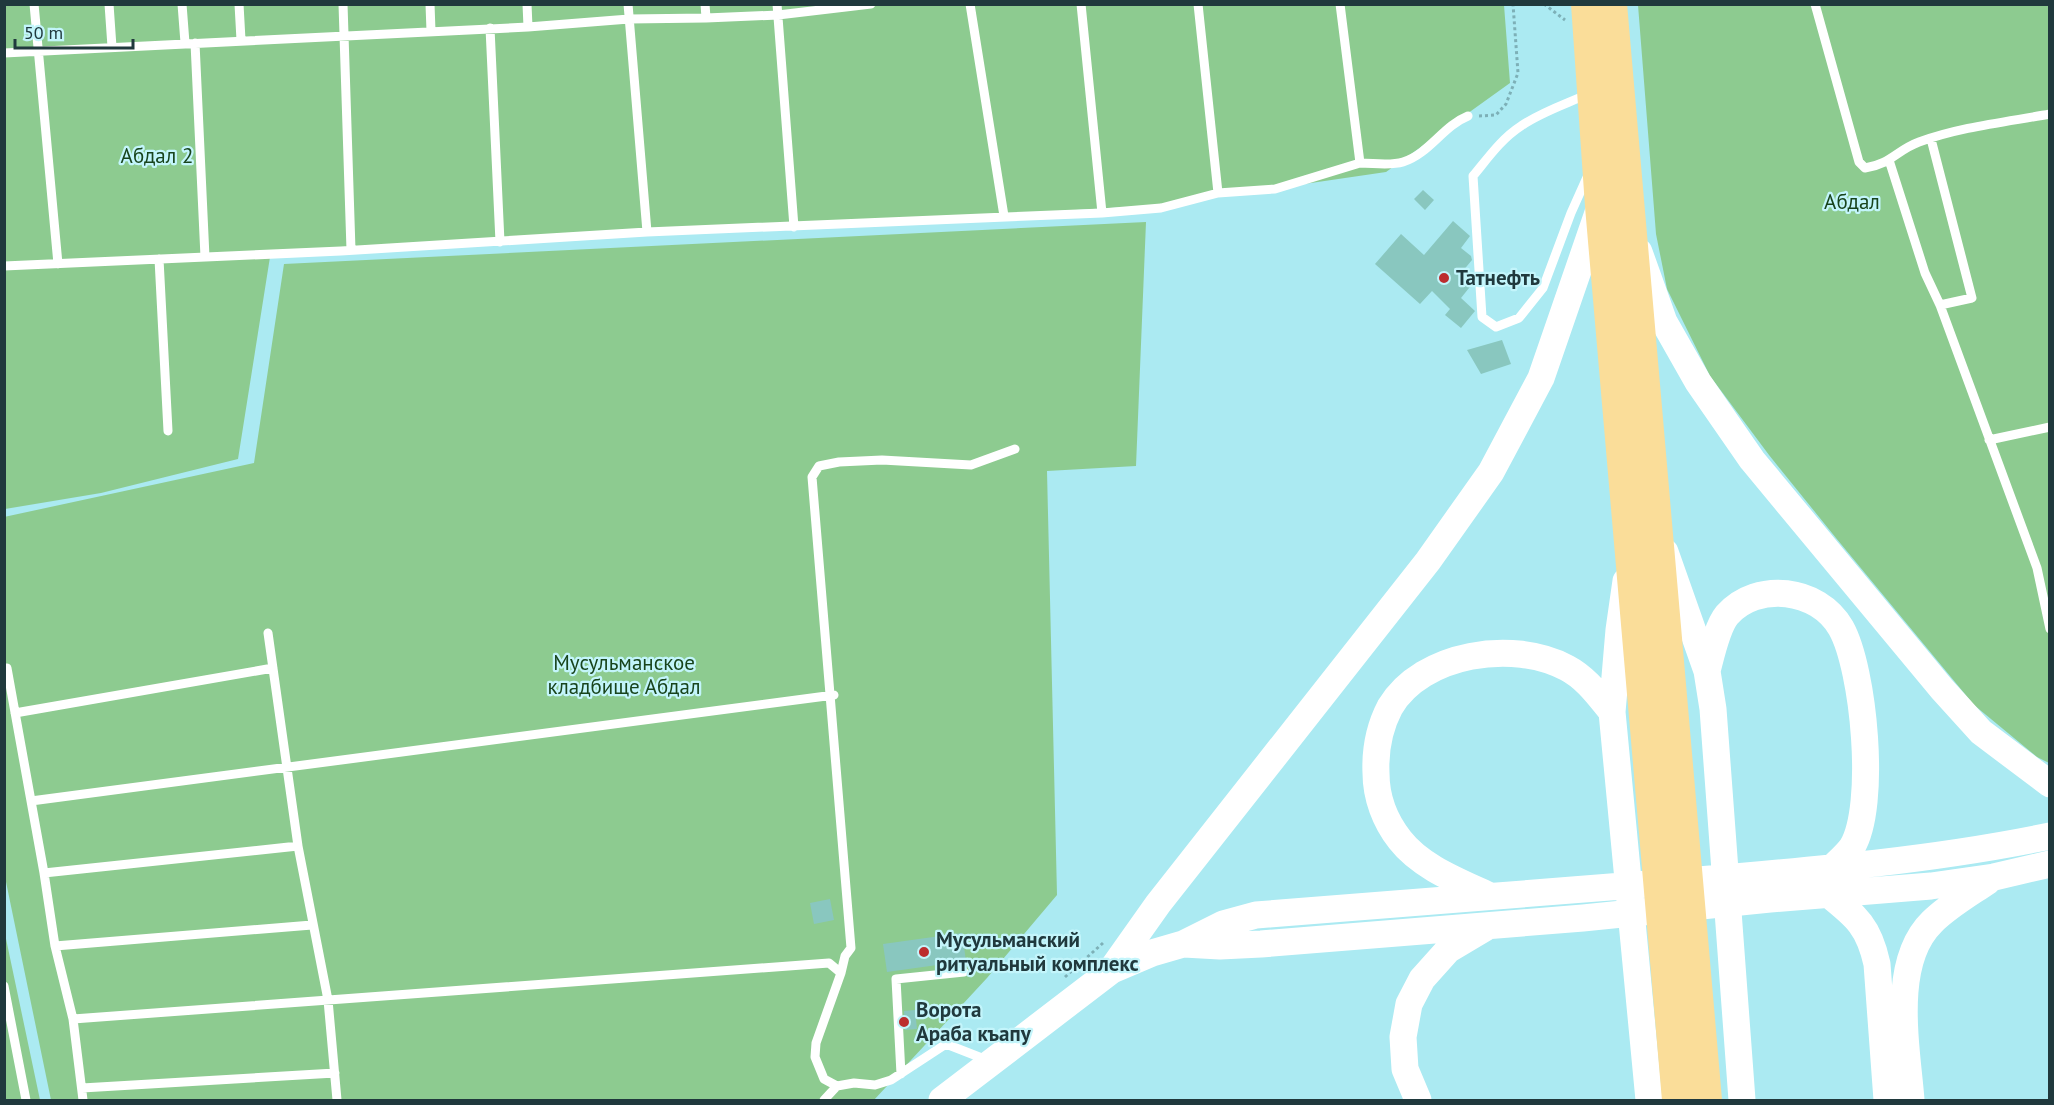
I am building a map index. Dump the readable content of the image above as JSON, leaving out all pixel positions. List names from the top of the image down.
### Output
{
  "parks": ["Абдал 2", "Абдал", "Мусульманское кладбище Абдал"],
  "places": ["Татнефть", "Мусульманский ритуальный комплекс", "Ворота Араба къапу"],
  "scale_bar": "50 m"
}
